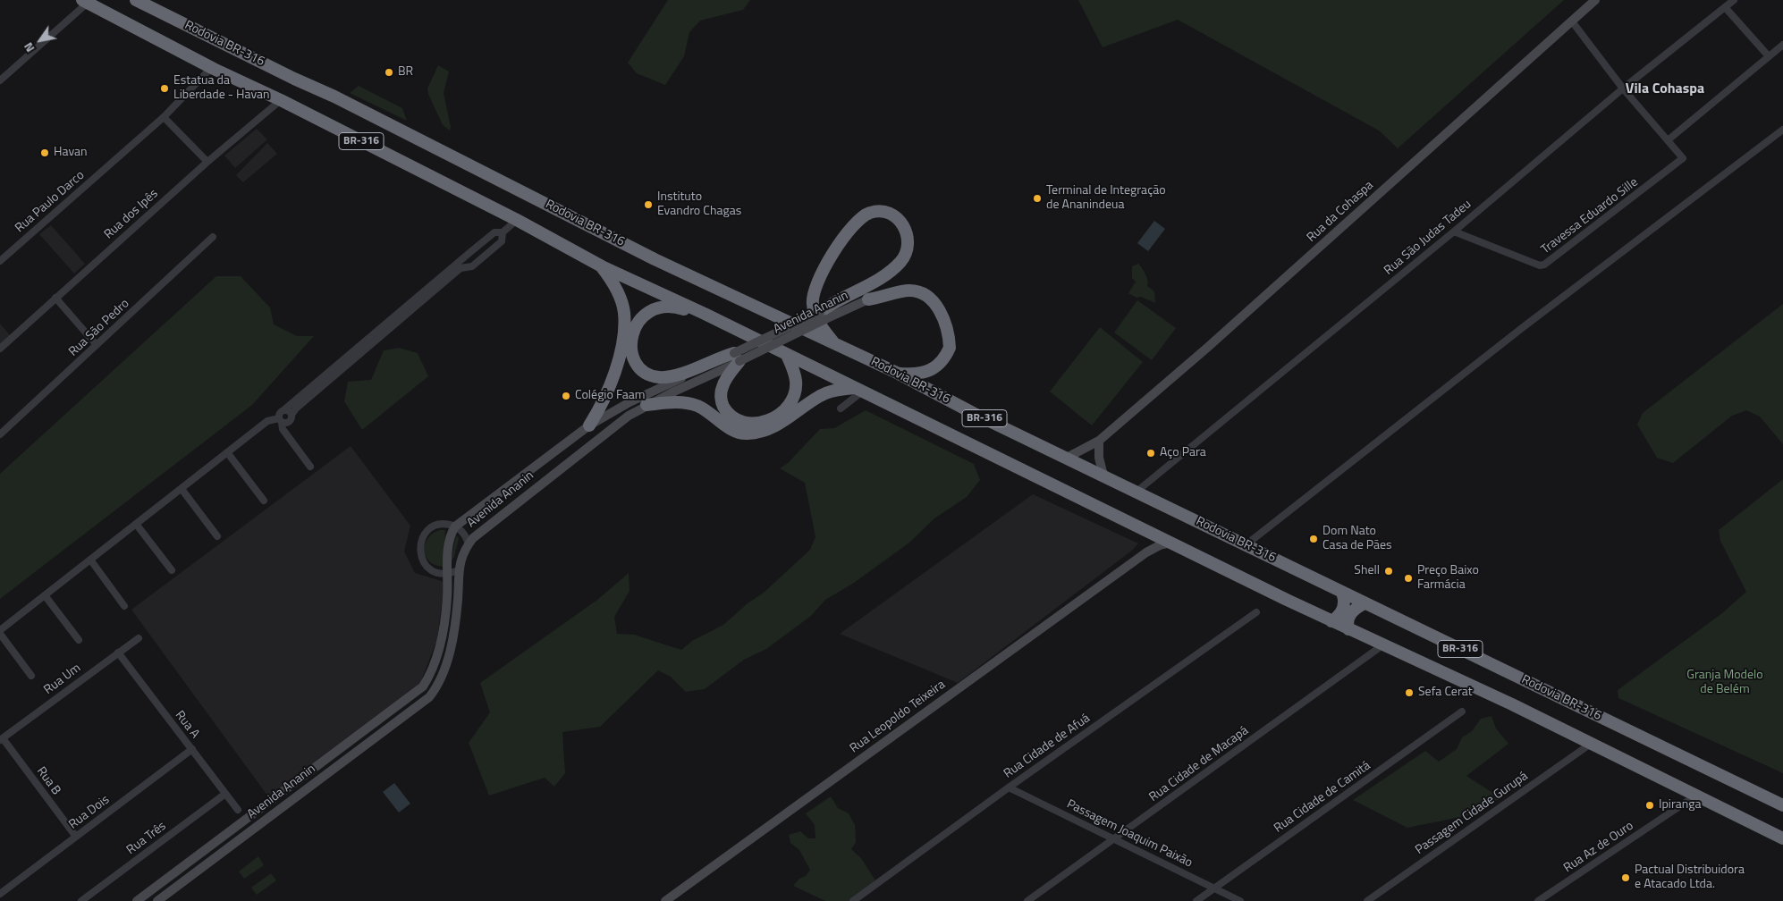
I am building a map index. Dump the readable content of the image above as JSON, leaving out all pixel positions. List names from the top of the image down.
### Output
{
  "streets": {
    "highway": ["Rodovia BR-316", "BR-316"],
    "main road": ["Rua da Cohaspa", "Avenida Ananin", "Rua Leopoldo Teixeira"],
    "street": [
      "Rua Paulo Darco",
      "Rua dos Ipês",
      "Travessa Eduardo Sille",
      "Rua São Judas Tadeu",
      "Rua São Pedro",
      "Rua Um",
      "Rua A",
      "Rua Cidade de Afuá",
      "Rua Cidade de Macapá",
      "Rua B",
      "Rua Cidade de Camitá",
      "Rua Dois",
      "Passagem Cidade Gurupá",
      "Passagem Joaquim Paixão",
      "Rua Três",
      "Rua Az de Ouro"
    ]
  },
  "crossings": [
    ["Rodovia BR-316", "BR-316"],
    ["Rodovia BR-316", "Rua Paulo Darco"],
    ["Rodovia BR-316", "Rua da Cohaspa"],
    ["Rodovia BR-316", "Rua dos Ipês"],
    ["Rodovia BR-316", "Rua São Judas Tadeu"],
    ["BR-316", "Rua Leopoldo Teixeira"],
    ["BR-316", "Rua Cidade de Macapá"],
    ["BR-316", "Passagem Cidade Gurupá"],
    ["BR-316", "Rua Az de Ouro"],
    ["Travessa Eduardo Sille", "Rua São Judas Tadeu"],
    ["Rua Um", "Rua A"],
    ["Rua Um", "Rua B"],
    ["Rua A", "Rua Dois"],
    ["Rua A", "Rua Três"],
    ["Rua Cidade de Afuá", "Passagem Joaquim Paixão"],
    ["Rua Cidade de Macapá", "Passagem Joaquim Paixão"],
    ["Rua B", "Rua Dois"],
    ["Rua Cidade de Camitá", "Passagem Joaquim Paixão"]
  ],
  "districts": ["Vila Cohaspa"],
  "parks": ["Granja Modelo de Belém"],
  "places": [
    "BR",
    "Estatua da Liberdade - Havan",
    "Havan",
    "Terminal de Integração de Ananindeua",
    "Instituto Evandro Chagas",
    "Colégio Faam",
    "Aço Para",
    "Dom Nato Casa de Pães",
    "Shell",
    "Preço Baixo Farmácia",
    "Sefa Cerat",
    "Ipiranga",
    "Pactual Distribuidora e Atacado Ltda."
  ],
  "north": "bottom left"
}
